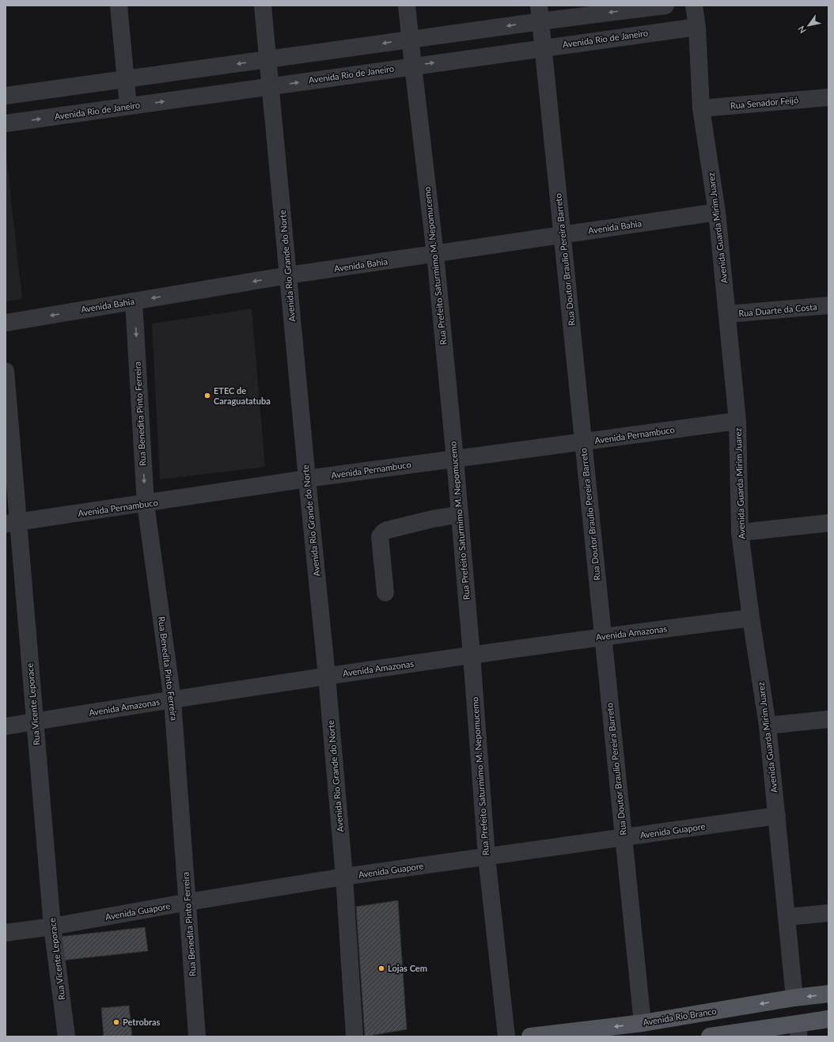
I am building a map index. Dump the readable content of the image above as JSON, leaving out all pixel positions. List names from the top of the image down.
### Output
{
  "streets": {
    "main road": ["Avenida Rio Branco"],
    "street": [
      "Avenida Rio de Janeiro",
      "Rua Senador Feijó",
      "Avenida Bahia",
      "Avenida Guarda Mirim Juarez",
      "Rua Doutor Braulio Pereira Barreto",
      "Avenida Rio Grande do Norte",
      "Rua Prefeito Saturmimo M. Nepomucemo",
      "Rua Duarte da Costa",
      "Rua Benedita Pinto Ferreira",
      "Avenida Pernambuco",
      "Avenida Amazonas",
      "Rua Vicente Leporace",
      "Avenida Guapore"
    ]
  },
  "crossings": [
    ["Avenida Rio de Janeiro", "Avenida Guarda Mirim Juarez"],
    ["Avenida Rio de Janeiro", "Rua Doutor Braulio Pereira Barreto"],
    ["Avenida Rio de Janeiro", "Avenida Rio Grande do Norte"],
    ["Avenida Rio de Janeiro", "Rua Prefeito Saturmimo M. Nepomucemo"],
    ["Rua Senador Feijó", "Avenida Guarda Mirim Juarez"],
    ["Avenida Bahia", "Avenida Guarda Mirim Juarez"],
    ["Avenida Bahia", "Rua Doutor Braulio Pereira Barreto"],
    ["Avenida Bahia", "Avenida Rio Grande do Norte"],
    ["Avenida Bahia", "Rua Prefeito Saturmimo M. Nepomucemo"],
    ["Avenida Bahia", "Rua Benedita Pinto Ferreira"],
    ["Avenida Guarda Mirim Juarez", "Rua Duarte da Costa"],
    ["Avenida Guarda Mirim Juarez", "Avenida Pernambuco"],
    ["Avenida Guarda Mirim Juarez", "Avenida Amazonas"],
    ["Avenida Guarda Mirim Juarez", "Avenida Guapore"],
    ["Avenida Guarda Mirim Juarez", "Avenida Rio Branco"],
    ["Rua Doutor Braulio Pereira Barreto", "Avenida Pernambuco"],
    ["Rua Doutor Braulio Pereira Barreto", "Avenida Amazonas"],
    ["Rua Doutor Braulio Pereira Barreto", "Avenida Guapore"],
    ["Rua Doutor Braulio Pereira Barreto", "Avenida Rio Branco"],
    ["Avenida Rio Grande do Norte", "Avenida Pernambuco"],
    ["Avenida Rio Grande do Norte", "Avenida Amazonas"],
    ["Avenida Rio Grande do Norte", "Avenida Guapore"],
    ["Rua Prefeito Saturmimo M. Nepomucemo", "Avenida Pernambuco"],
    ["Rua Prefeito Saturmimo M. Nepomucemo", "Avenida Amazonas"],
    ["Rua Prefeito Saturmimo M. Nepomucemo", "Avenida Guapore"],
    ["Rua Benedita Pinto Ferreira", "Avenida Pernambuco"],
    ["Rua Benedita Pinto Ferreira", "Avenida Amazonas"],
    ["Rua Benedita Pinto Ferreira", "Avenida Guapore"],
    ["Avenida Pernambuco", "Rua Vicente Leporace"],
    ["Avenida Amazonas", "Rua Vicente Leporace"],
    ["Rua Vicente Leporace", "Avenida Guapore"]
  ],
  "one_way": ["Avenida Bahia"],
  "places": ["ETEC de Caraguatatuba", "Lojas Cem", "Petrobras"],
  "north": "bottom left"
}
